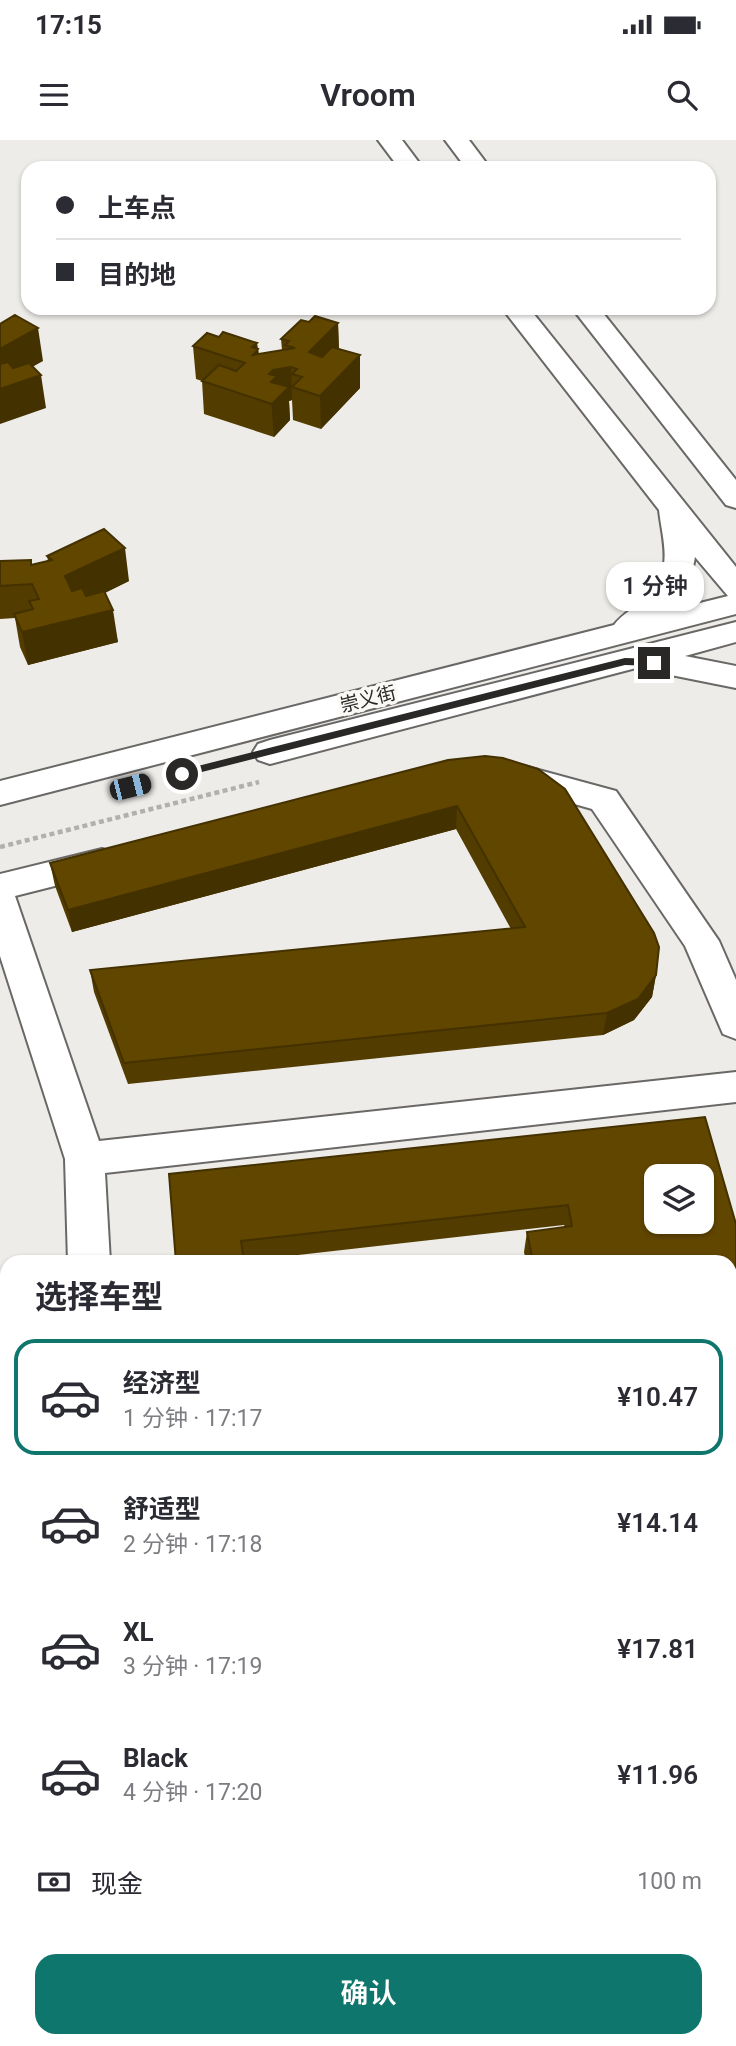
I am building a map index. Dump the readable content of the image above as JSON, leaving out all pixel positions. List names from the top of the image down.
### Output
{
  "streets": {
    "street": ["崇义街"]
  },
  "page": {
    "status": "17:15",
    "header": "Vroom",
    "banner": ["上车点", "目的地"],
    "bubble": "1 分钟",
    "heading": "选择车型",
    "list": [
      {
        "name": "经济型",
        "note": "1 分钟 · 17:17",
        "value": "¥10.47"
      },
      {
        "name": "舒适型",
        "note": "2 分钟 · 17:18",
        "value": "¥14.14"
      },
      {
        "name": "XL",
        "note": "3 分钟 · 17:19",
        "value": "¥17.81"
      },
      {
        "name": "Black",
        "note": "4 分钟 · 17:20",
        "value": "¥11.96"
      }
    ],
    "pay": ["现金", "100 m"],
    "buttons": "确认"
  }
}
